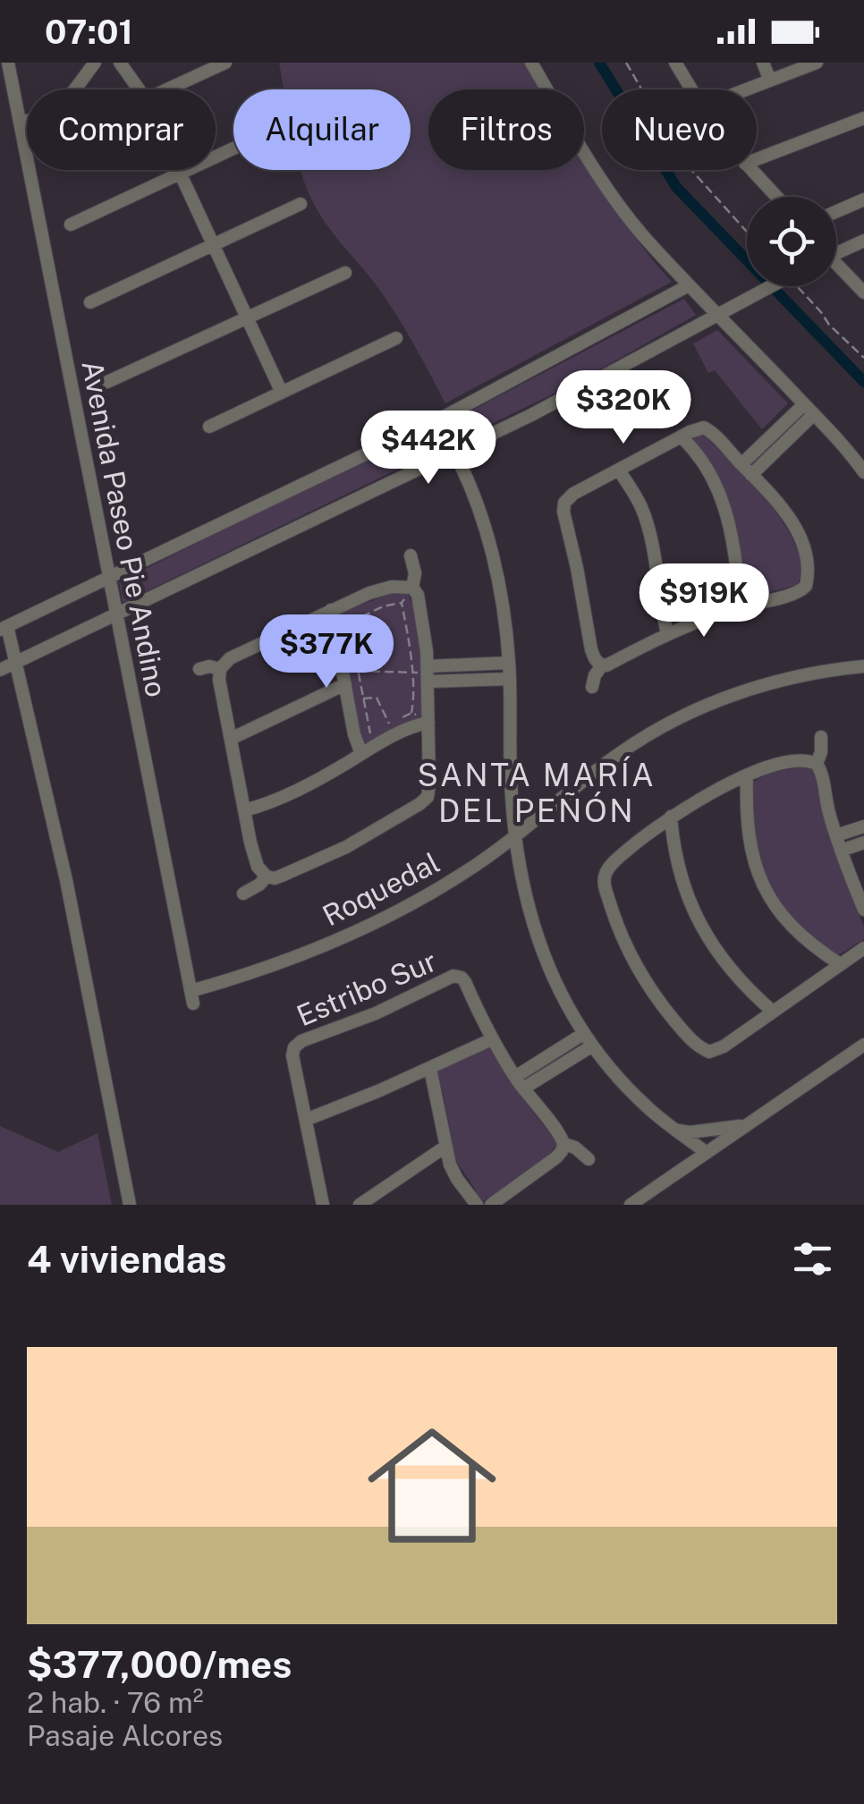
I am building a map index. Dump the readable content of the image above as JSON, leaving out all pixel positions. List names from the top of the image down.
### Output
{
  "streets": {
    "street": ["Avenida Paseo Pie Andino", "Roquedal", "Estribo Sur"]
  },
  "crossings": [
    ["Avenida Paseo Pie Andino", "Roquedal"]
  ],
  "districts": ["SANTA MARÍA DEL PEÑÓN"],
  "page": {
    "status": "07:01",
    "chip": [
      "Comprar",
      "Alquilar",
      "Filtros",
      "Nuevo"
    ],
    "price": [
      "$320K",
      "$442K",
      "$919K",
      "$377K"
    ],
    "heading": "4 viviendas",
    "list": [
      {
        "name": "$377,000/mes",
        "note": "2 hab. · 76 m² · Pasaje Alcores"
      }
    ]
  }
}
